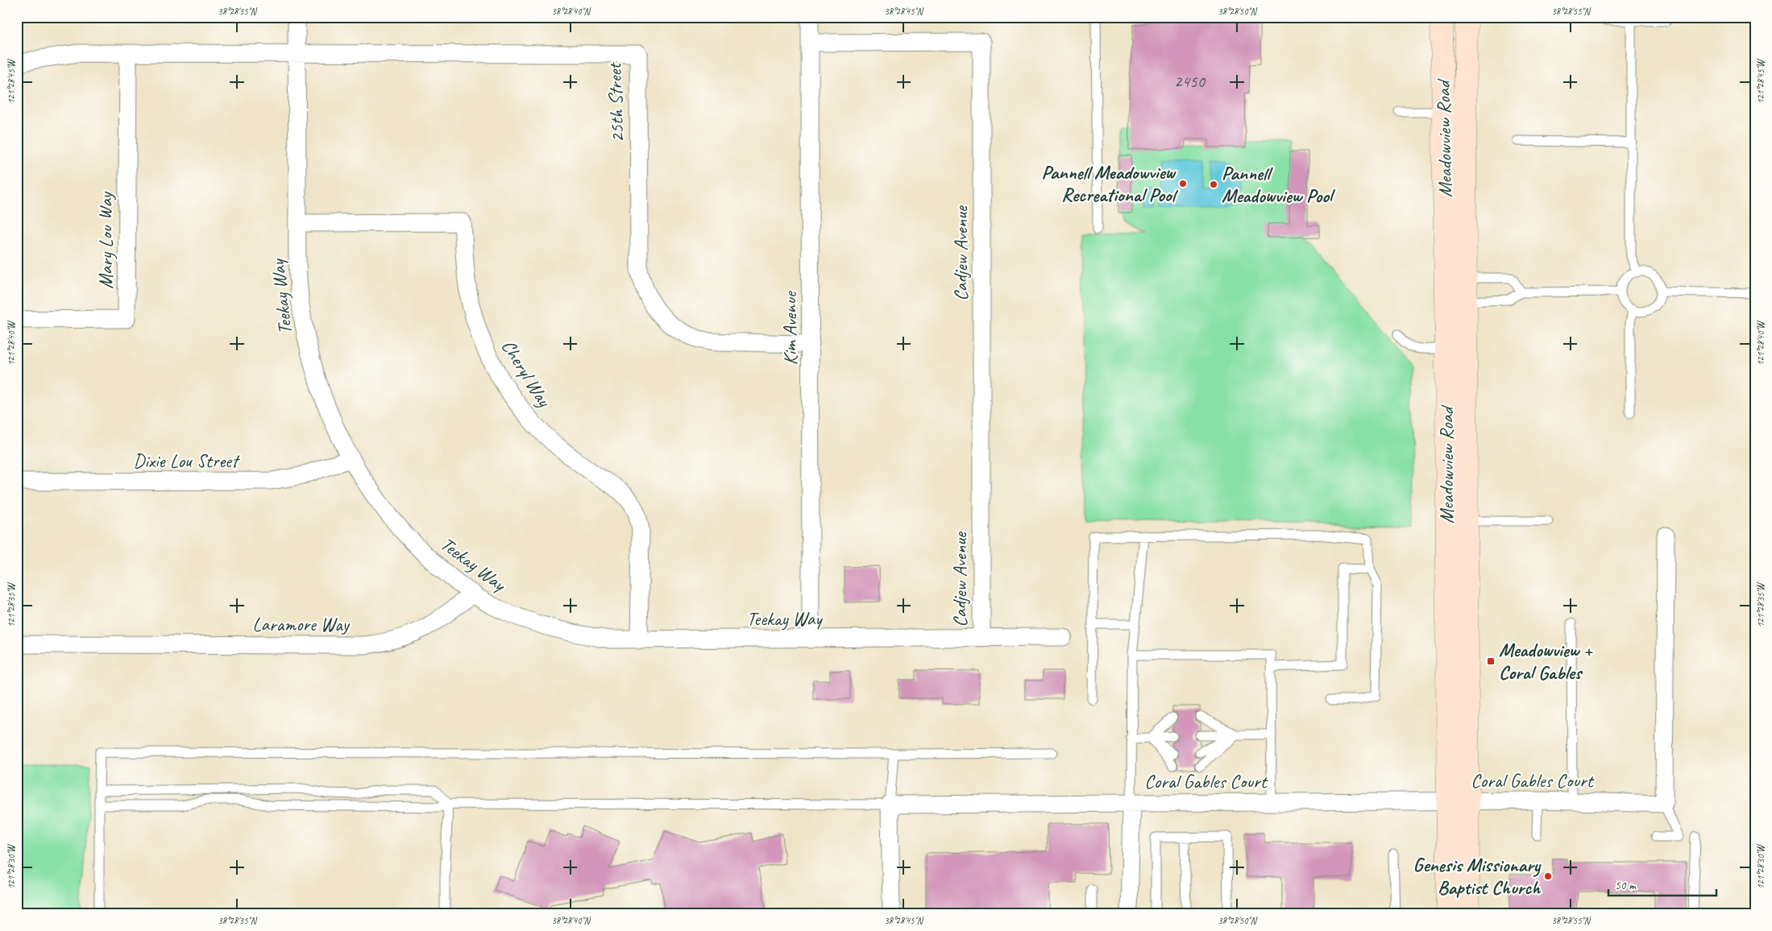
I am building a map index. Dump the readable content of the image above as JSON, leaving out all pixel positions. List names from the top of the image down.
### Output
{
  "streets": {
    "main road": ["Meadowview Road"],
    "street": [
      "25th Street",
      "Mary Lou Way",
      "Cadjew Avenue",
      "Teekay Way",
      "Kim Avenue",
      "Cheryl Way",
      "Dixie Lou Street",
      "Laramore Way",
      "Coral Gables Court"
    ]
  },
  "crossings": [
    ["25th Street", "Mary Lou Way"],
    ["25th Street", "Teekay Way"],
    ["25th Street", "Kim Avenue"],
    ["Meadowview Road", "Coral Gables Court"],
    ["Cadjew Avenue", "Teekay Way"],
    ["Cadjew Avenue", "Kim Avenue"],
    ["Teekay Way", "Kim Avenue"],
    ["Teekay Way", "Cheryl Way"],
    ["Teekay Way", "Dixie Lou Street"],
    ["Teekay Way", "Laramore Way"]
  ],
  "places": {
    "other": ["Pannell Meadowview Recreational Pool", "Pannell Meadowview Pool", "Genesis Missionary Baptist Church"],
    "transit": ["Meadowview + Coral Gables"]
  },
  "house_numbers": ["2450"],
  "scale_bar": "50 m",
  "coordinates": [
    "38°28'35\"N",
    "38°28'40\"N",
    "38°28'45\"N",
    "38°28'50\"N",
    "38°28'55\"N",
    "121°28'45\"W",
    "121°28'40\"W",
    "121°28'35\"W",
    "121°28'30\"W"
  ]
}
